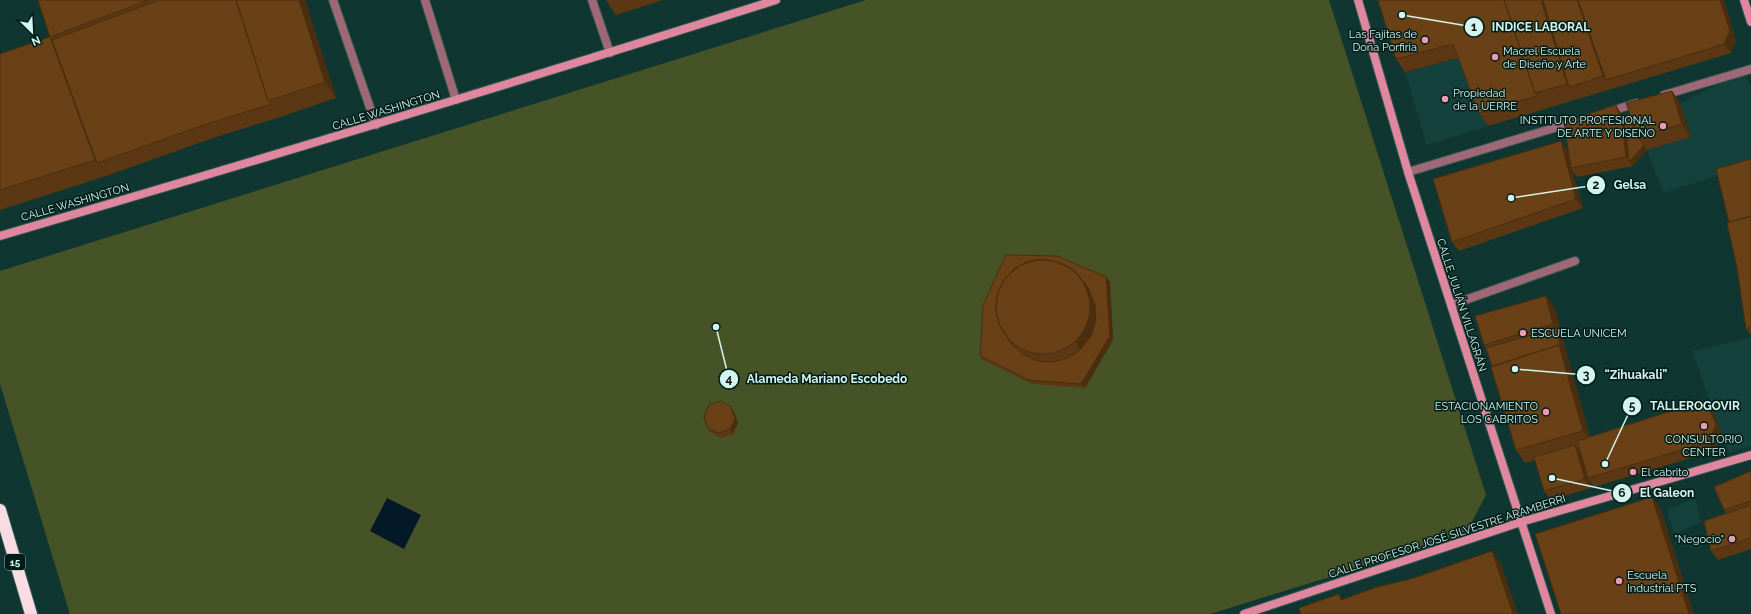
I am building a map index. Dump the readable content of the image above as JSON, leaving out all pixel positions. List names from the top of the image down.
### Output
{
  "streets": {
    "highway": ["15"],
    "main road": ["CALLE WASHINGTON", "CALLE JULIÁN VILLAGRÁN", "CALLE PROFESOR JOSÉ SILVESTRE ARAMBERRI"]
  },
  "crossings": [
    ["CALLE JULIÁN VILLAGRÁN", "CALLE PROFESOR JOSÉ SILVESTRE ARAMBERRI"]
  ],
  "places": [
    "INDICE LABORAL",
    "Las Fajitas de Doña Porfiria",
    "Macrel Escuela de Diseño y Arte",
    "Propiedad de la UERRE",
    "INSTITUTO PROFESIONAL DE ARTE Y DISEÑO",
    "Gelsa",
    "Alameda Mariano Escobedo",
    "ESCUELA UNICEM",
    "“Zihuakali”",
    "ESTACIONAMIENTO LOS CABRITOS",
    "CONSULTORIO CENTER",
    "TALLEROGOVIR",
    "El cabrito",
    "El Galeon",
    "\"Negocio\"",
    "Escuela Industrial PTS"
  ],
  "north": "bottom right"
}
